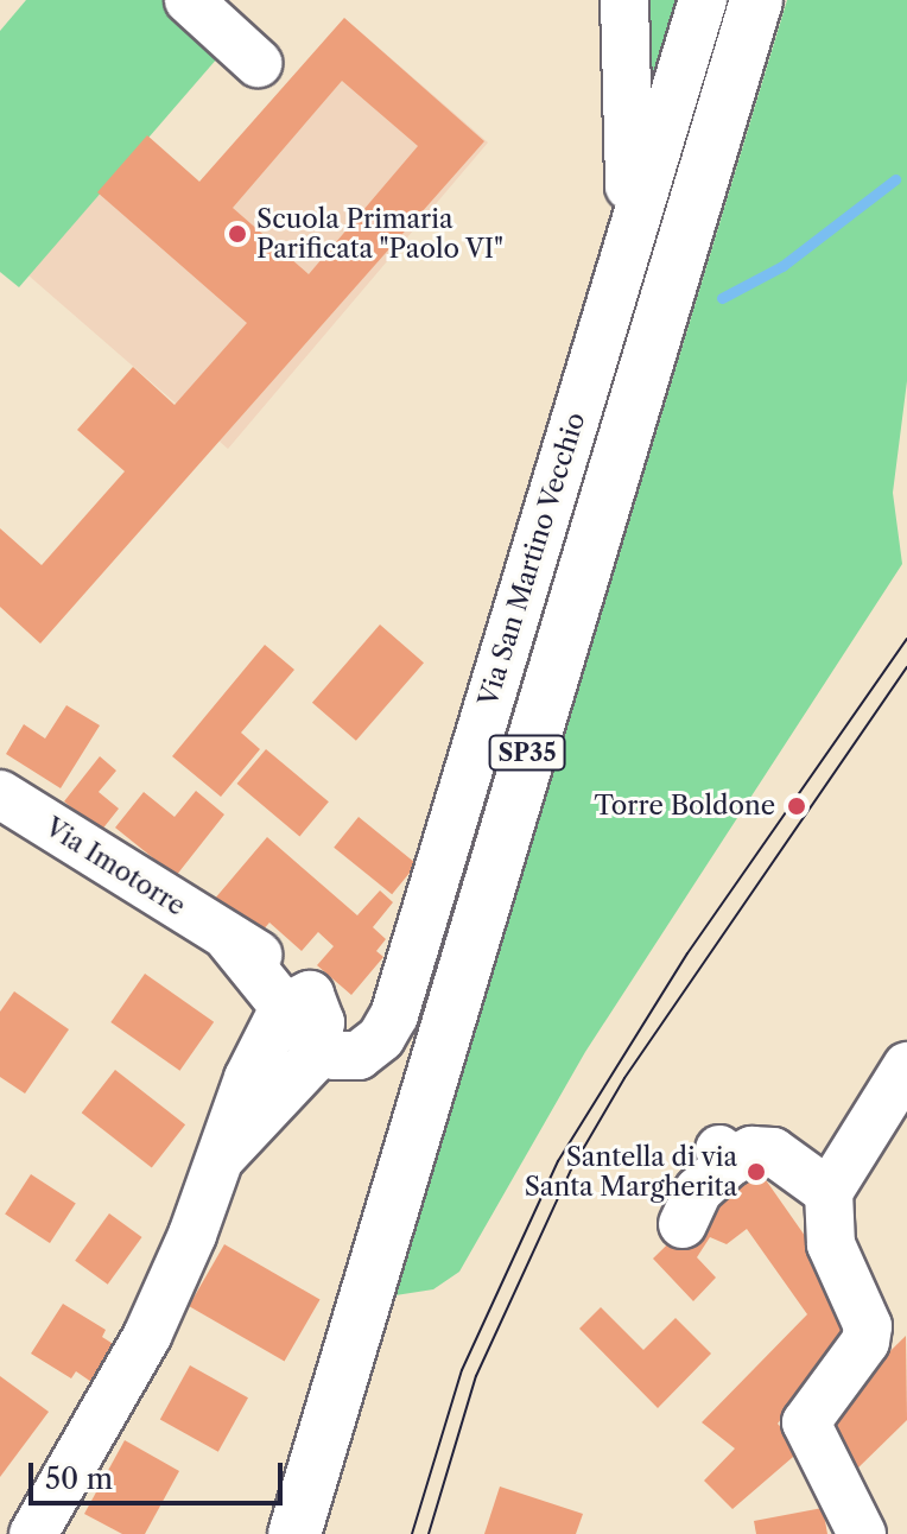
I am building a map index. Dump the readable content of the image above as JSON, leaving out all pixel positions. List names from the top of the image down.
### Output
{
  "streets": {
    "highway": ["SP35"],
    "street": ["Via San Martino Vecchio", "Via Imotorre"]
  },
  "crossings": [
    ["Via San Martino Vecchio", "Via Imotorre"]
  ],
  "places": ["Scuola Primaria Parificata \"Paolo VI\"", "Torre Boldone", "Santella di via Santa Margherita"],
  "scale_bar": "50 m"
}
